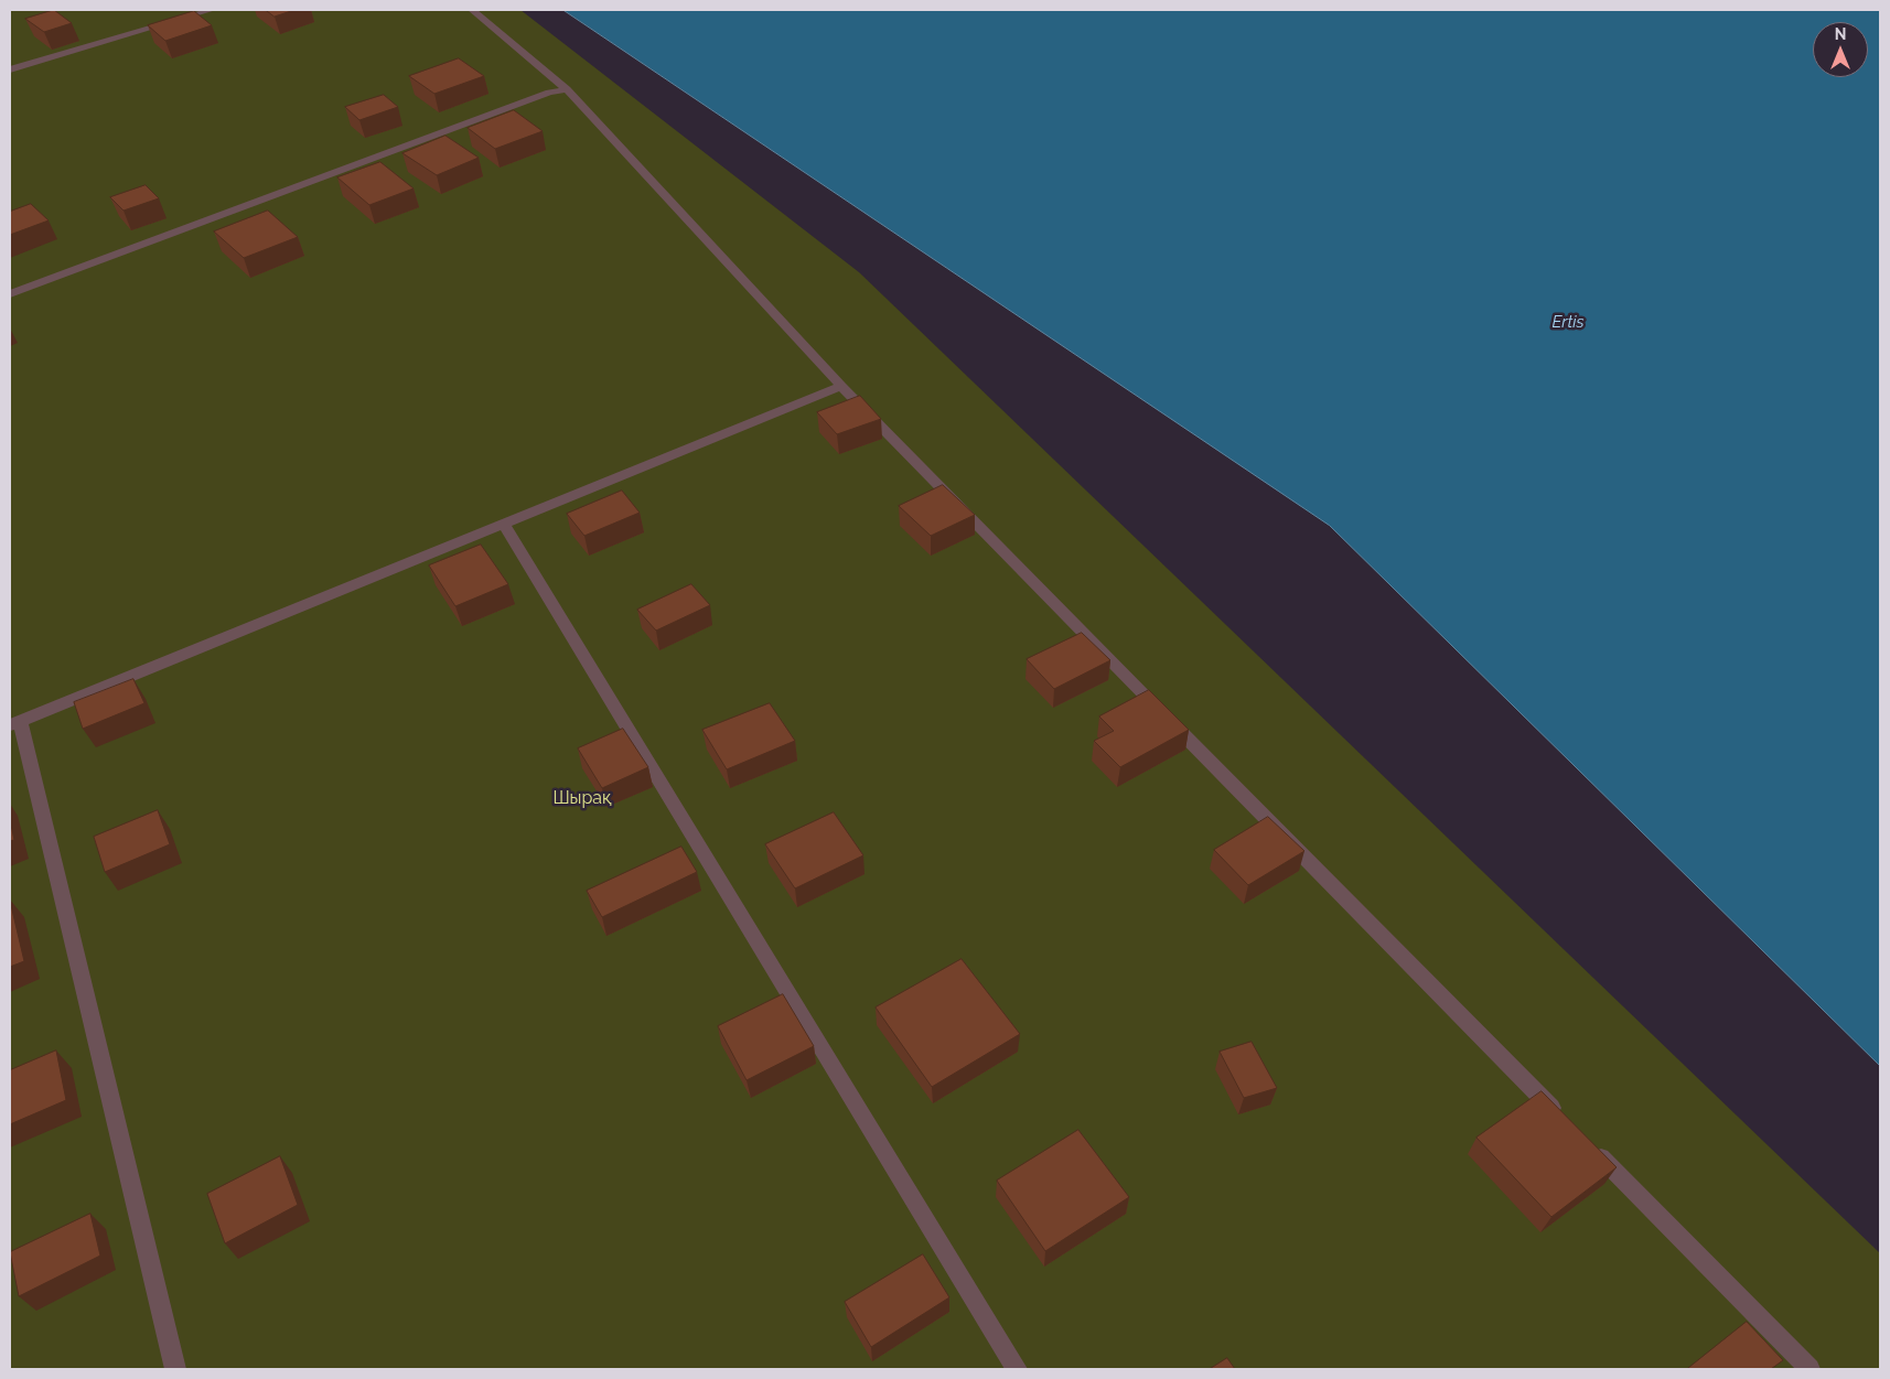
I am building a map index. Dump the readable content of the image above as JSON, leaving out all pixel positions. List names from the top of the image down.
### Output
{
  "water": ["Ertis"],
  "parks": ["Шырақ"],
  "north": "top"
}
